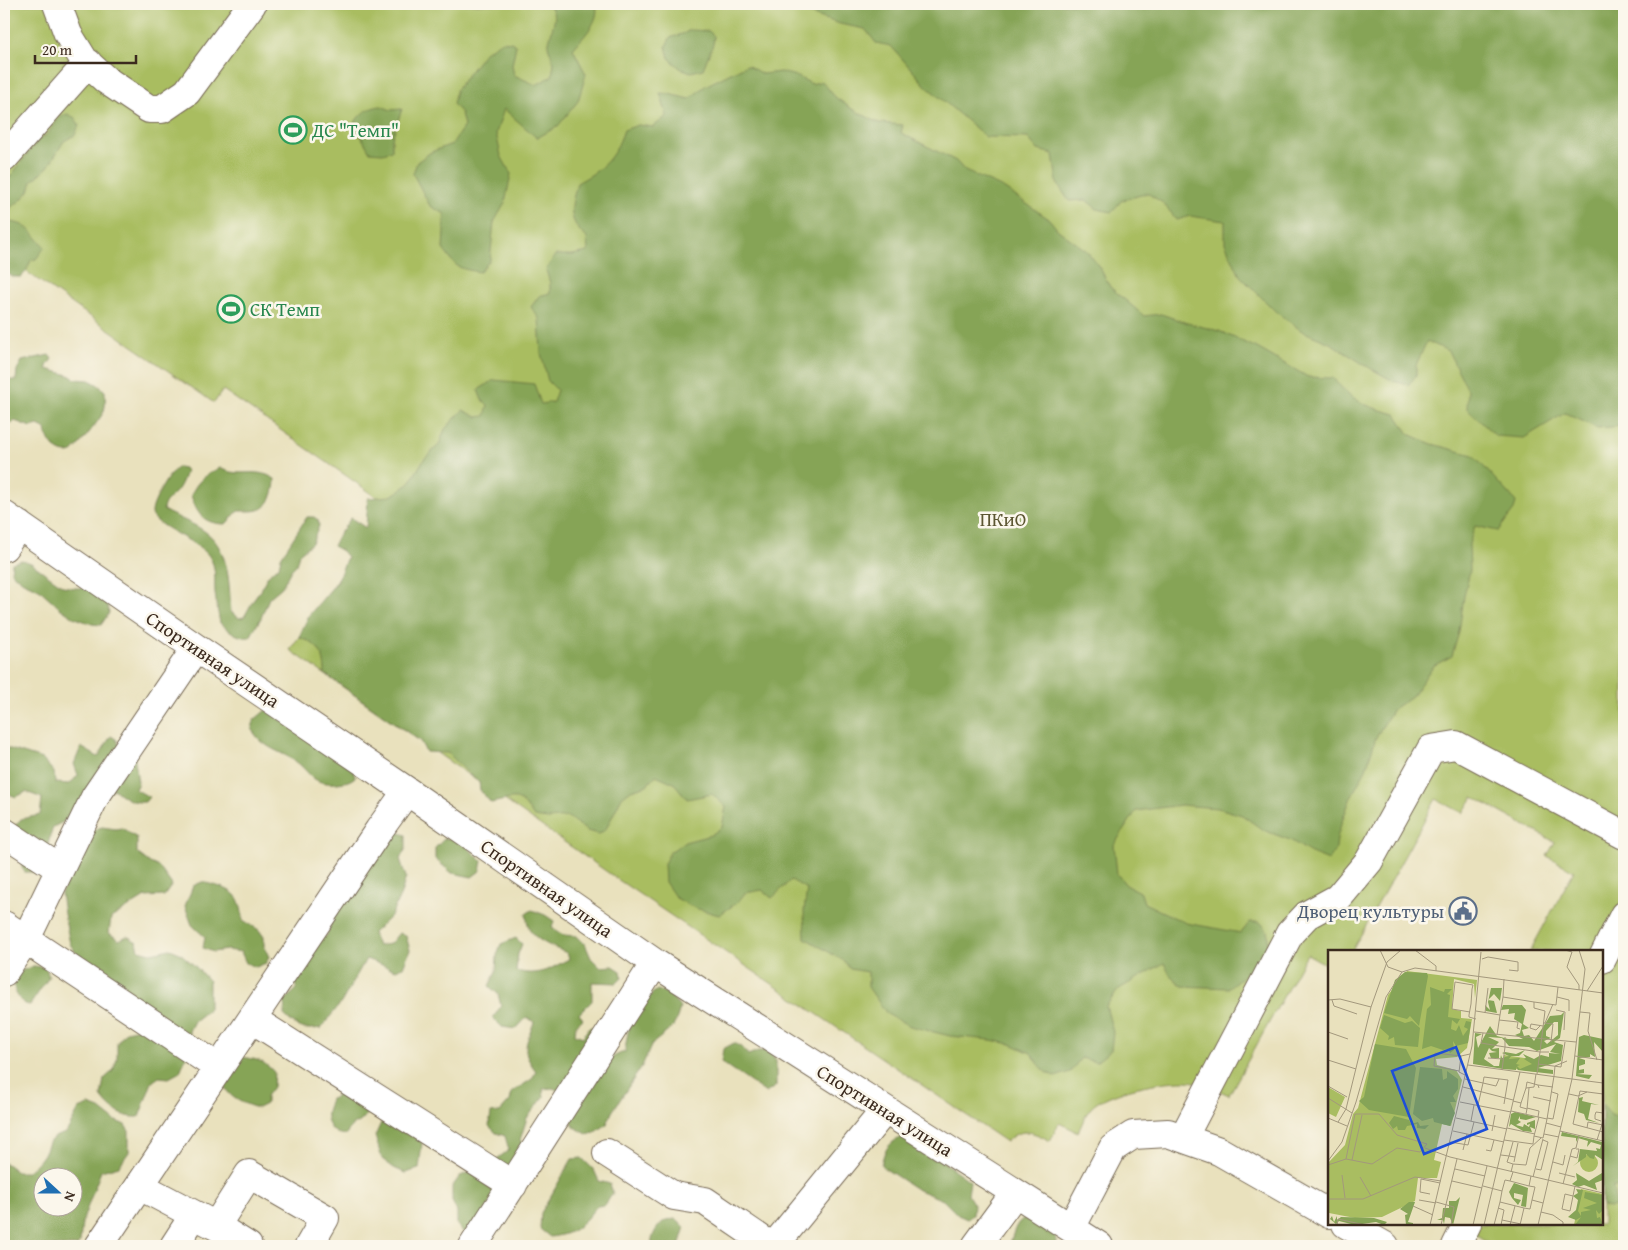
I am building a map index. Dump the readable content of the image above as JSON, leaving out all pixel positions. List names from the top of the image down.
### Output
{
  "streets": {
    "street": ["Спортивная улица"]
  },
  "parks": ["ПКиО"],
  "places": {
    "sports": ["ДС \"Темп\"", "СК Темп"],
    "public building": ["Дворец культуры"]
  },
  "scale_bar": "20 m",
  "north": "right"
}
